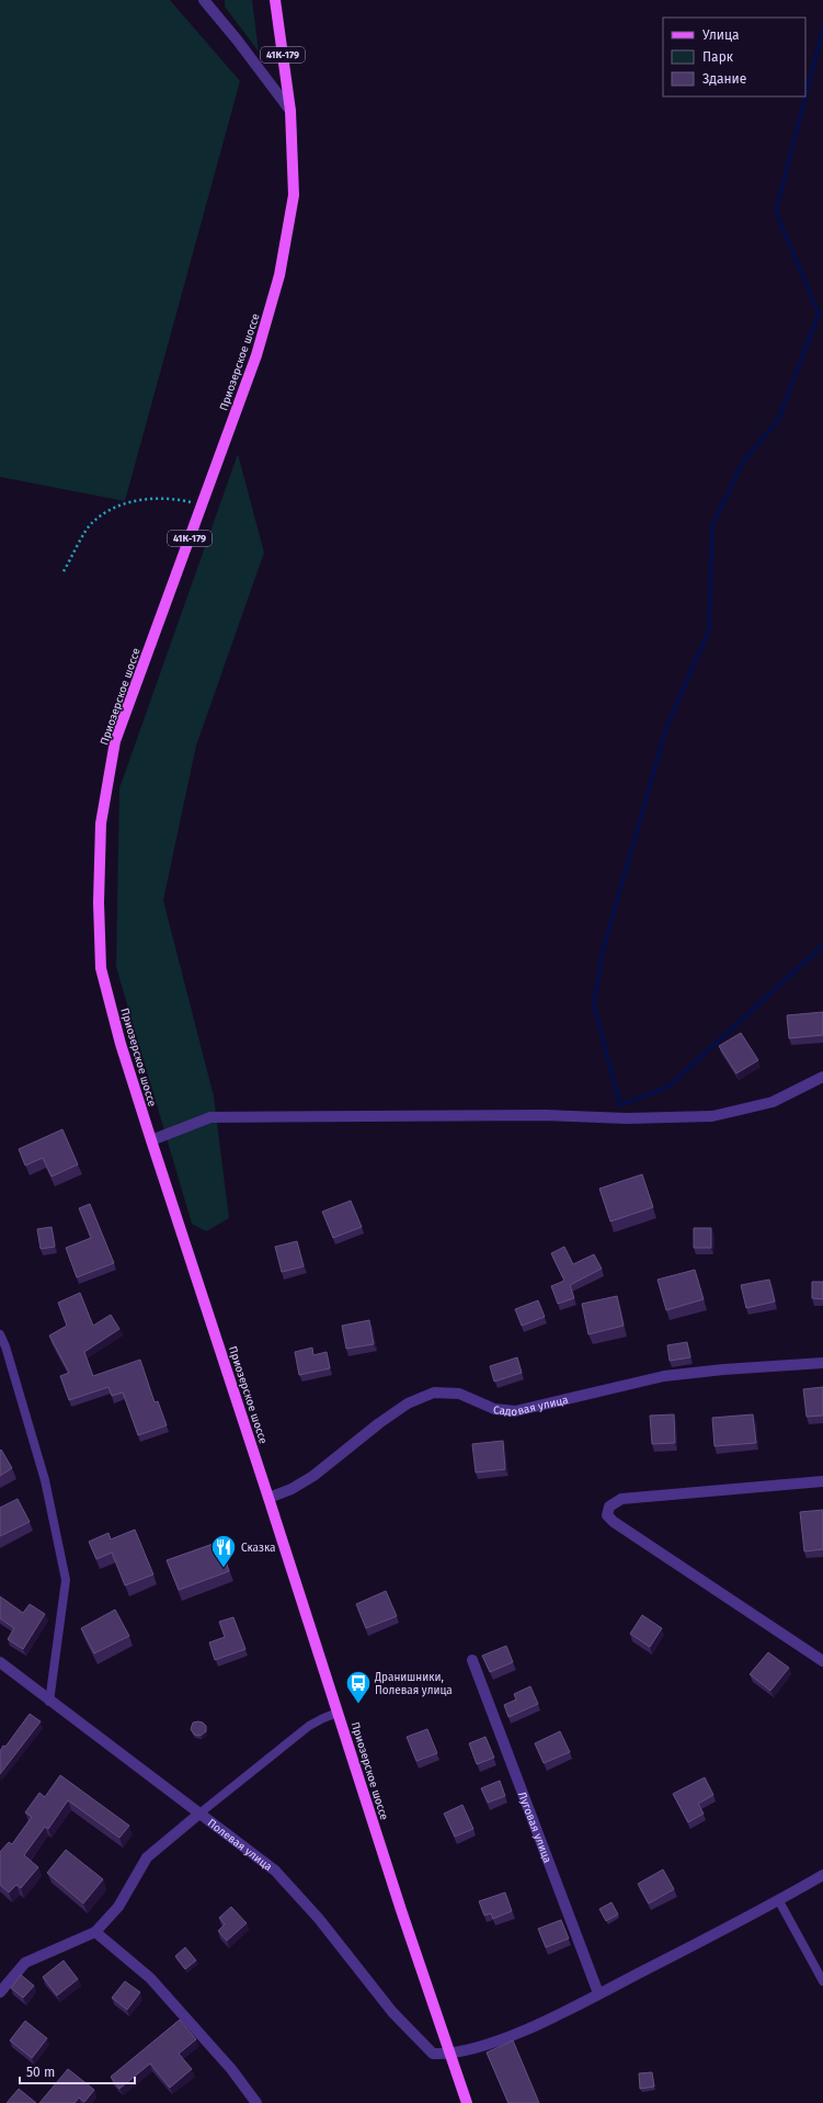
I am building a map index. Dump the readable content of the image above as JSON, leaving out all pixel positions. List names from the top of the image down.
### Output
{
  "streets": {
    "main road": ["41К-179", "Приозерское шоссе"],
    "street": ["Садовая улица", "Луговая улица", "Полевая улица"]
  },
  "crossings": [
    ["Приозерское шоссе", "Садовая улица"],
    ["Приозерское шоссе", "Полевая улица"]
  ],
  "places": {
    "restaurant": ["Сказка"],
    "bus stop": ["Дранишники, Полевая улица"]
  },
  "legend": ["Улица", "Парк", "Здание"],
  "scale_bar": "50 m"
}
